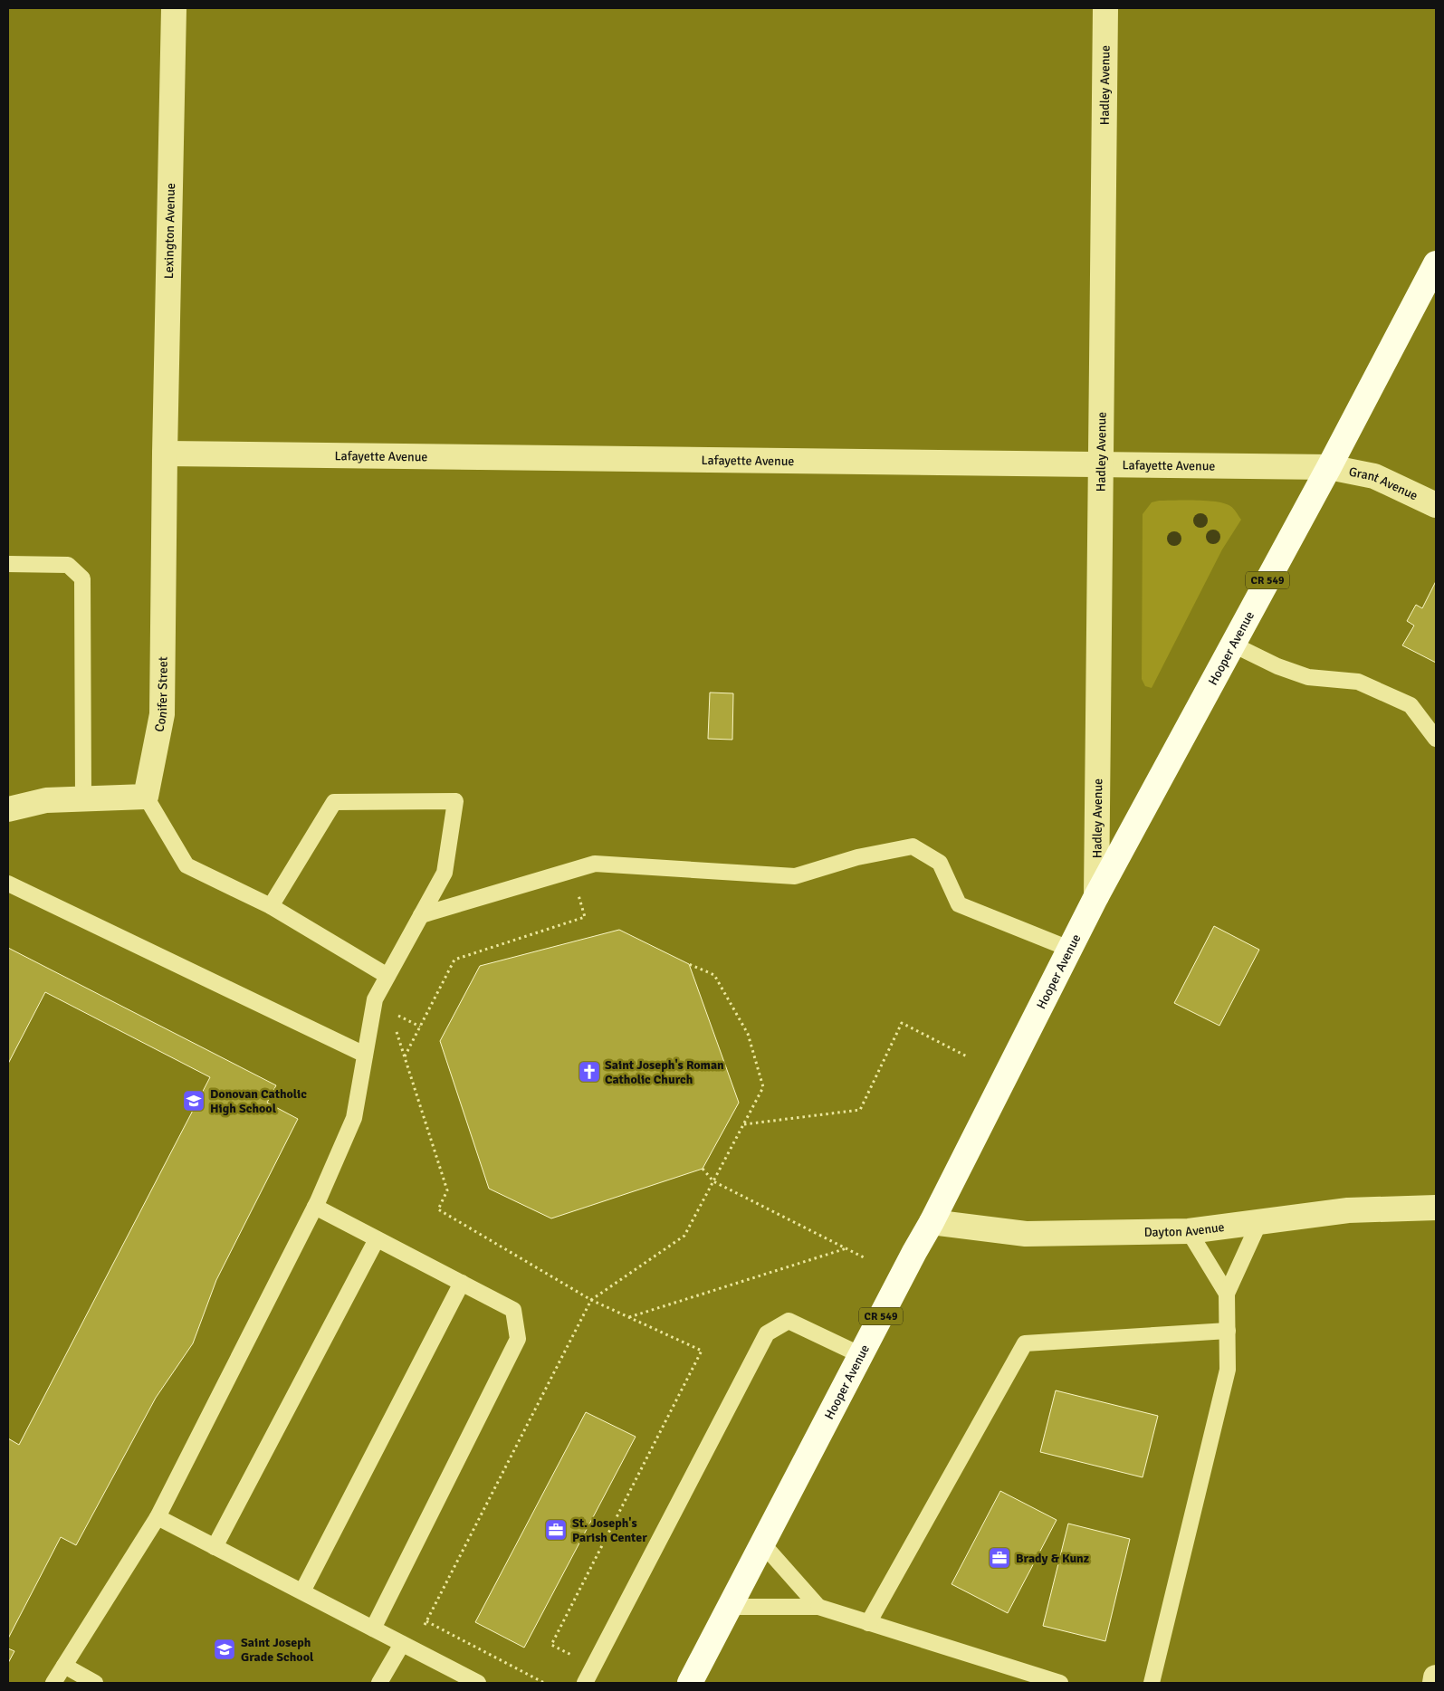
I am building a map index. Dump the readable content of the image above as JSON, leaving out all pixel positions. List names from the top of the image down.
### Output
{
  "streets": {
    "main road": ["CR 549", "Hooper Avenue"],
    "street": [
      "Hadley Avenue",
      "Lexington Avenue",
      "Lafayette Avenue",
      "Grant Avenue",
      "Conifer Street",
      "Dayton Avenue"
    ]
  },
  "crossings": [
    ["Hadley Avenue", "Lafayette Avenue"],
    ["Hadley Avenue", "Hooper Avenue"],
    ["Lexington Avenue", "Lafayette Avenue"],
    ["Lexington Avenue", "Conifer Street"],
    ["Lafayette Avenue", "Grant Avenue"],
    ["Lafayette Avenue", "Hooper Avenue"],
    ["Lafayette Avenue", "Conifer Street"],
    ["Grant Avenue", "Hooper Avenue"],
    ["Hooper Avenue", "Dayton Avenue"]
  ],
  "places": {
    "church": ["Saint Joseph's Roman Catholic Church"],
    "school or university": ["Donovan Catholic High School", "Saint Joseph Grade School"],
    "office": ["St. Joseph's Parish Center", "Brady & Kunz"]
  }
}
